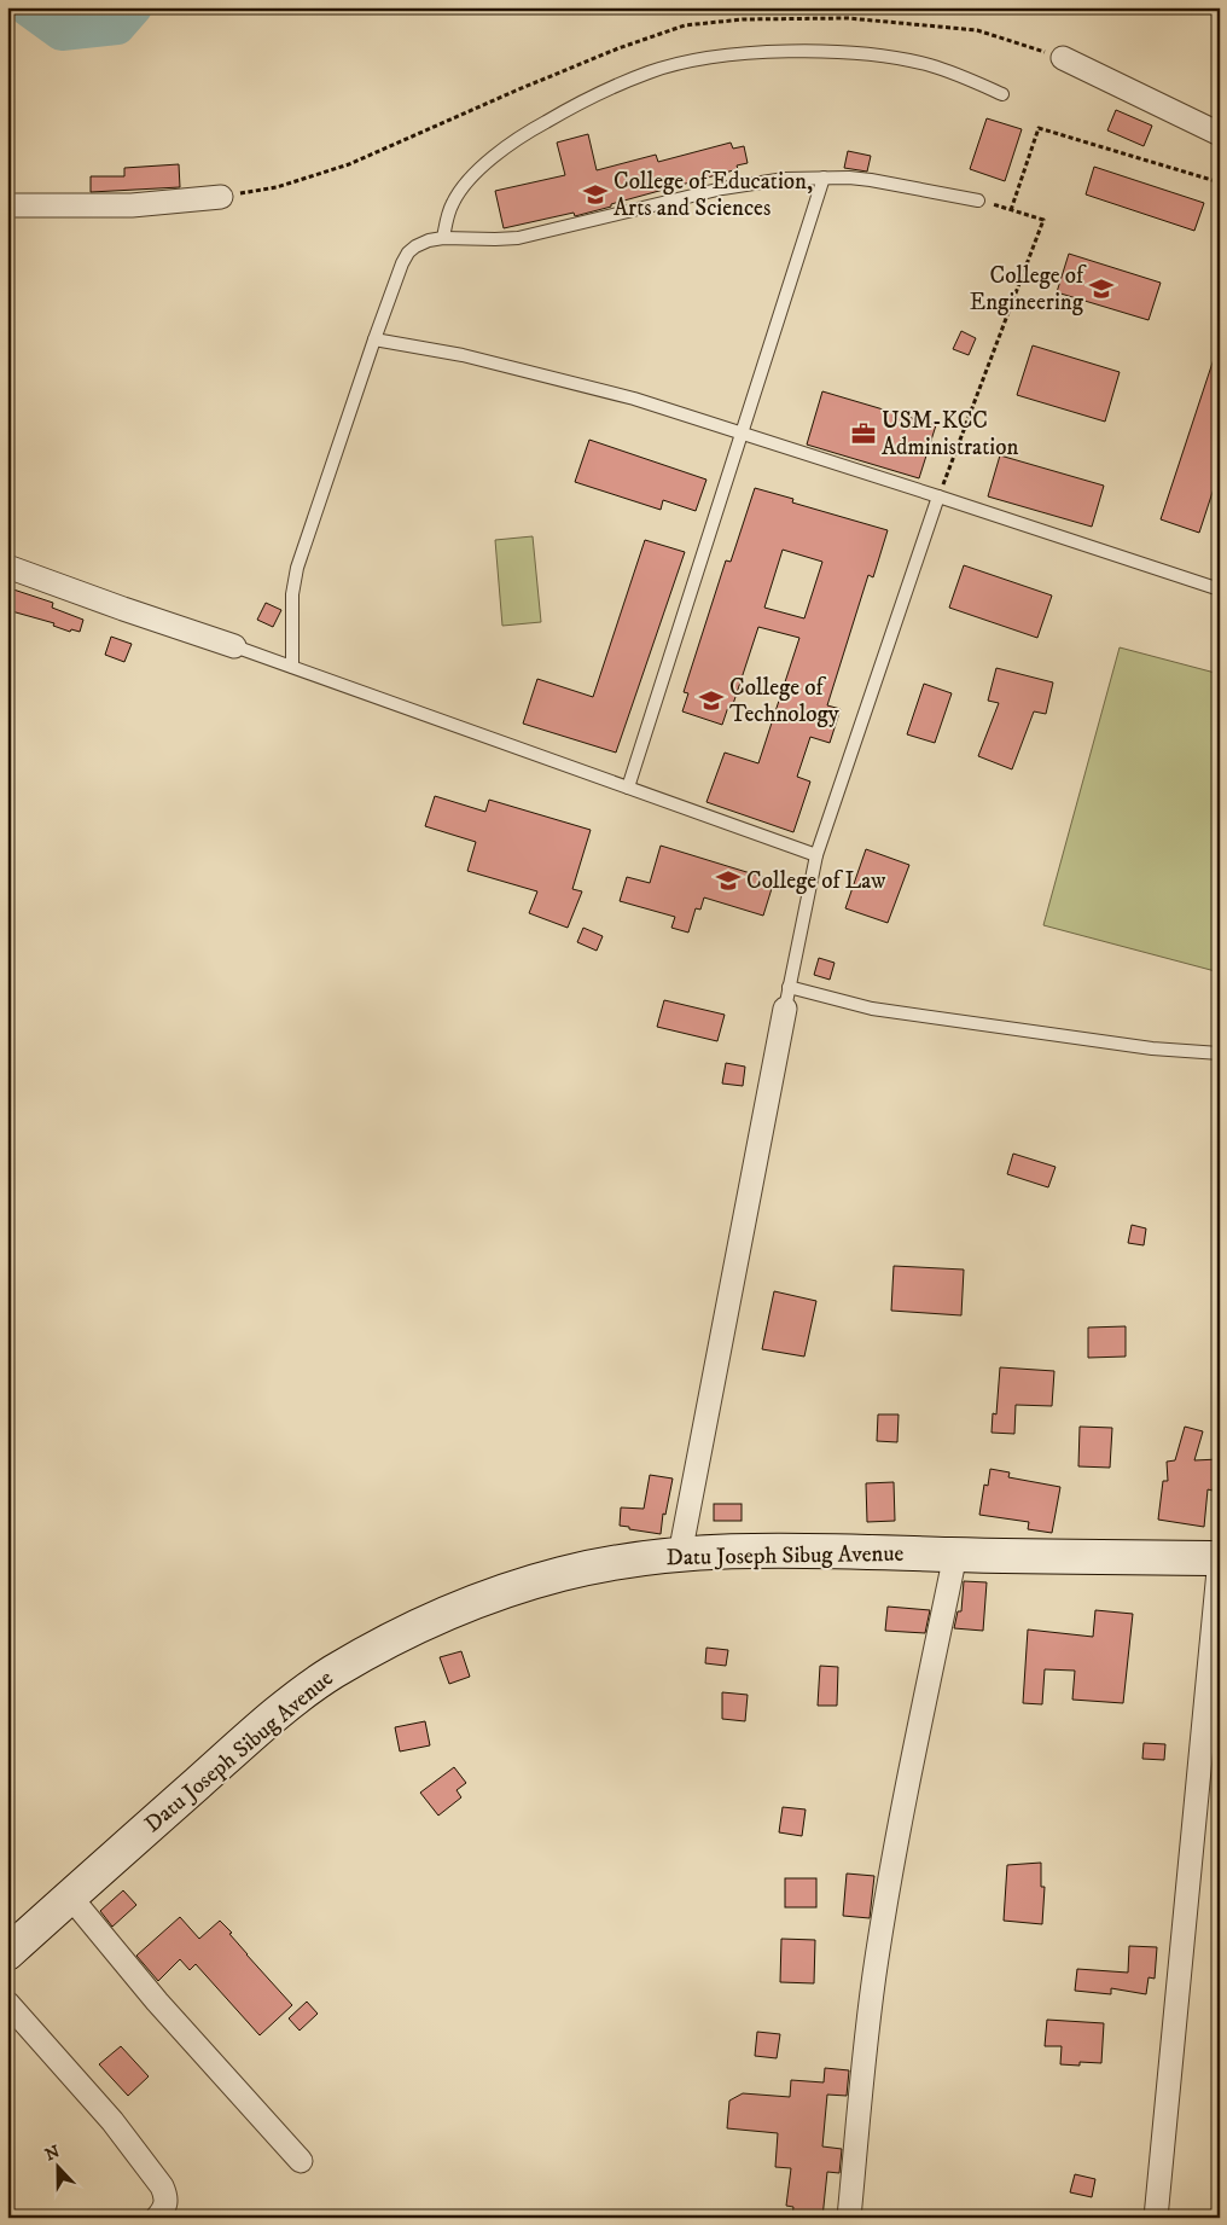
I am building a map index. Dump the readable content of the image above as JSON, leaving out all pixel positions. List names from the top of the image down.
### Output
{
  "streets": {
    "main road": ["Datu Joseph Sibug Avenue"]
  },
  "places": {
    "school or university": [
      "College of Education, Arts and Sciences",
      "College of Engineering",
      "College of Technology",
      "College of Law"
    ],
    "office": ["USM-KCC Administration"]
  },
  "north": "top"
}
